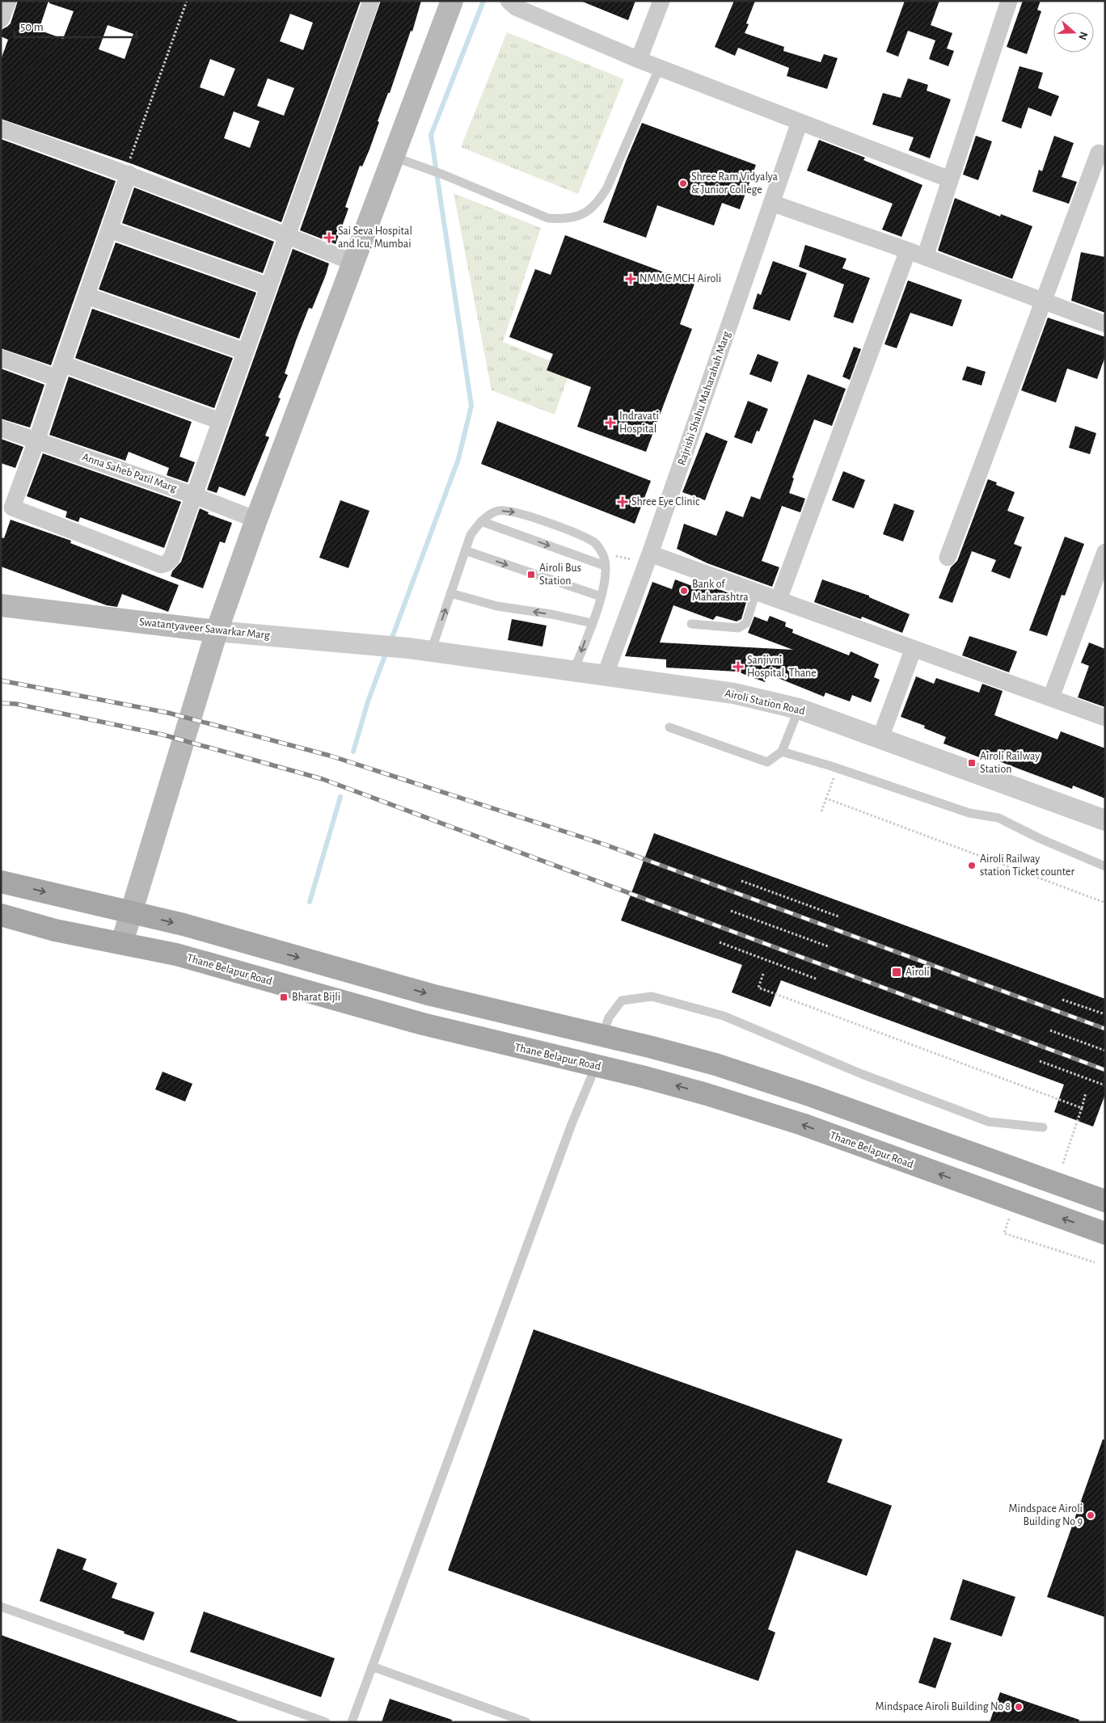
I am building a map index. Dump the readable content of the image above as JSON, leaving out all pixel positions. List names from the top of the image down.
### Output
{
  "streets": {
    "main road": ["Swatantyaveer Sawarkar Marg", "Thane Belapur Road"],
    "street": ["Rajrishi Shahu Maharahah Marg", "Anna Saheb Patil Marg", "Airoli Station Road"]
  },
  "crossings": [
    ["Rajrishi Shahu Maharahah Marg", "Airoli Station Road"],
    ["Swatantyaveer Sawarkar Marg", "Airoli Station Road"]
  ],
  "places": {
    "other": [
      "Shree Ram Vidyalya & Junior College",
      "Bank of Maharashtra",
      "Airoli Railway station Ticket counter",
      "Mindspace Airoli Building No 9",
      "Mindspace Airoli Building No 8"
    ],
    "health": [
      "Sai Seva Hospital and Icu, Mumbai",
      "NMMC MCH Airoli",
      "Indravati Hospital",
      "Shree Eye Clinic",
      "Sanjivni Hospital, Thane"
    ],
    "transit": [
      "Airoli Bus Station",
      "Airoli Railway Station",
      "Airoli",
      "Bharat Bijli"
    ]
  },
  "scale_bar": "50 m",
  "north": "right"
}
